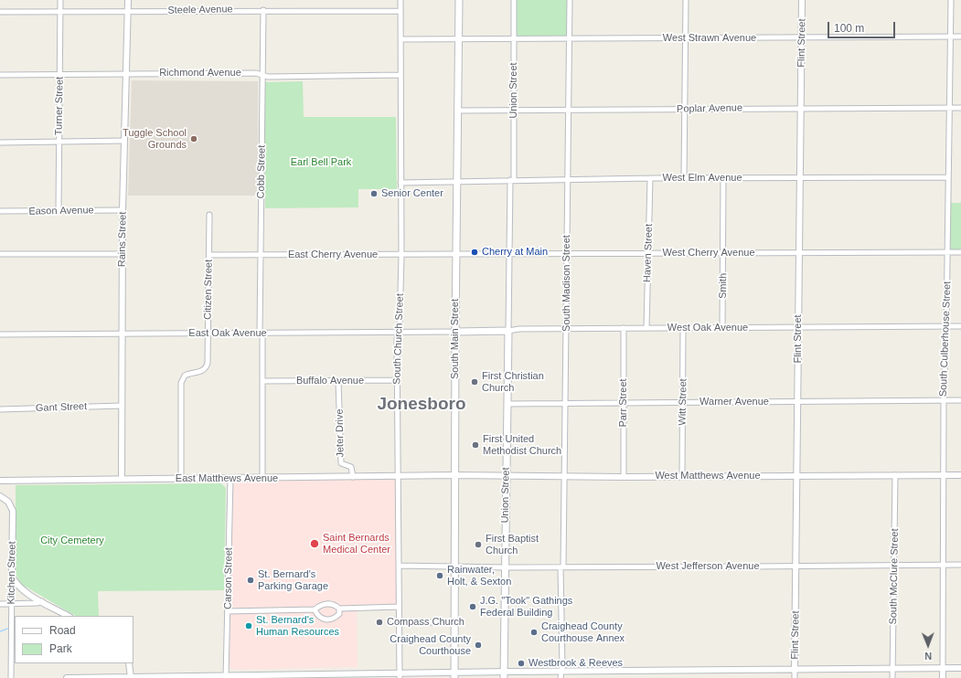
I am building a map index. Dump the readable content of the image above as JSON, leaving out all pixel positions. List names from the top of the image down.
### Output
{
  "streets": {
    "main road": ["Union Street", "West Oak Avenue", "South Main Street"],
    "street": [
      "Steele Avenue",
      "West Strawn Avenue",
      "Flint Street",
      "Richmond Avenue",
      "Turner Street",
      "Poplar Avenue",
      "Cobb Street",
      "West Elm Avenue",
      "Eason Avenue",
      "Rains Street",
      "Haven Street",
      "West Cherry Avenue",
      "East Cherry Avenue",
      "South Madison Street",
      "Smith",
      "Citizen Street",
      "East Oak Avenue",
      "South Church Street",
      "South Culberhouse Street",
      "Buffalo Avenue",
      "Witt Street",
      "Warner Avenue",
      "Parr Street",
      "Gant Street",
      "Jeter Drive",
      "West Matthews Avenue",
      "East Matthews Avenue",
      "West Jefferson Avenue",
      "Kitchen Street",
      "South McClure Street",
      "Carson Street"
    ]
  },
  "crossings": [
    ["Steele Avenue", "Turner Street"],
    ["Steele Avenue", "Cobb Street"],
    ["Steele Avenue", "Rains Street"],
    ["Steele Avenue", "South Church Street"],
    ["West Strawn Avenue", "Flint Street"],
    ["West Strawn Avenue", "Union Street"],
    ["West Strawn Avenue", "South Madison Street"],
    ["West Strawn Avenue", "South Church Street"],
    ["West Strawn Avenue", "South Main Street"],
    ["West Strawn Avenue", "South Culberhouse Street"],
    ["Flint Street", "Poplar Avenue"],
    ["Flint Street", "West Elm Avenue"],
    ["Flint Street", "West Cherry Avenue"],
    ["Flint Street", "West Oak Avenue"],
    ["Flint Street", "Warner Avenue"],
    ["Flint Street", "West Matthews Avenue"],
    ["Flint Street", "West Jefferson Avenue"],
    ["Richmond Avenue", "Turner Street"],
    ["Richmond Avenue", "Cobb Street"],
    ["Richmond Avenue", "Rains Street"],
    ["Richmond Avenue", "South Church Street"],
    ["Union Street", "Poplar Avenue"],
    ["Union Street", "West Elm Avenue"],
    ["Union Street", "West Cherry Avenue"],
    ["Union Street", "West Oak Avenue"],
    ["Union Street", "Warner Avenue"],
    ["Union Street", "West Matthews Avenue"],
    ["Union Street", "West Jefferson Avenue"],
    ["Turner Street", "Eason Avenue"],
    ["Poplar Avenue", "South Madison Street"],
    ["Poplar Avenue", "South Main Street"],
    ["Poplar Avenue", "South Culberhouse Street"],
    ["Cobb Street", "East Cherry Avenue"],
    ["Cobb Street", "East Oak Avenue"],
    ["Cobb Street", "Buffalo Avenue"],
    ["Cobb Street", "East Matthews Avenue"],
    ["West Elm Avenue", "Haven Street"],
    ["West Elm Avenue", "South Madison Street"],
    ["West Elm Avenue", "Smith"],
    ["West Elm Avenue", "South Church Street"],
    ["West Elm Avenue", "South Main Street"],
    ["West Elm Avenue", "South Culberhouse Street"],
    ["Eason Avenue", "Rains Street"],
    ["Rains Street", "East Oak Avenue"],
    ["Rains Street", "Gant Street"],
    ["Rains Street", "East Matthews Avenue"],
    ["Haven Street", "West Cherry Avenue"],
    ["Haven Street", "West Oak Avenue"],
    ["West Cherry Avenue", "East Cherry Avenue"],
    ["West Cherry Avenue", "South Madison Street"],
    ["West Cherry Avenue", "Smith"],
    ["West Cherry Avenue", "South Main Street"],
    ["West Cherry Avenue", "South Culberhouse Street"],
    ["East Cherry Avenue", "Citizen Street"],
    ["East Cherry Avenue", "South Church Street"],
    ["East Cherry Avenue", "South Main Street"],
    ["South Madison Street", "West Oak Avenue"],
    ["South Madison Street", "Warner Avenue"],
    ["South Madison Street", "West Matthews Avenue"],
    ["South Madison Street", "West Jefferson Avenue"],
    ["Smith", "West Oak Avenue"],
    ["Citizen Street", "East Oak Avenue"],
    ["Citizen Street", "East Matthews Avenue"],
    ["West Oak Avenue", "East Oak Avenue"],
    ["West Oak Avenue", "South Main Street"],
    ["West Oak Avenue", "South Culberhouse Street"],
    ["West Oak Avenue", "Witt Street"],
    ["West Oak Avenue", "Parr Street"],
    ["East Oak Avenue", "South Church Street"],
    ["East Oak Avenue", "South Main Street"],
    ["South Church Street", "Buffalo Avenue"],
    ["South Church Street", "East Matthews Avenue"],
    ["South Church Street", "West Jefferson Avenue"],
    ["South Main Street", "West Matthews Avenue"],
    ["South Main Street", "East Matthews Avenue"],
    ["South Main Street", "West Jefferson Avenue"],
    ["South Culberhouse Street", "Warner Avenue"],
    ["South Culberhouse Street", "West Matthews Avenue"],
    ["South Culberhouse Street", "West Jefferson Avenue"],
    ["Buffalo Avenue", "Jeter Drive"],
    ["Witt Street", "Warner Avenue"],
    ["Witt Street", "West Matthews Avenue"],
    ["Warner Avenue", "Parr Street"],
    ["Parr Street", "West Matthews Avenue"],
    ["Jeter Drive", "East Matthews Avenue"],
    ["West Matthews Avenue", "East Matthews Avenue"],
    ["West Matthews Avenue", "South McClure Street"],
    ["East Matthews Avenue", "Carson Street"],
    ["West Jefferson Avenue", "South McClure Street"]
  ],
  "districts": ["Jonesboro"],
  "parks": ["Earl Bell Park", "City Cemetery"],
  "places": [
    "Tuggle School Grounds",
    "Senior Center",
    "Cherry at Main",
    "First Christian Church",
    "First United Methodist Church",
    "Saint Bernards Medical Center",
    "First Baptist Church",
    "Rainwater, Holt, & Sexton",
    "St. Bernard's Parking Garage",
    "J.G. \"Took\" Gathings Federal Building",
    "Compass Church",
    "St. Bernard's Human Resources",
    "Craighead County Courthouse Annex",
    "Craighead County Courthouse",
    "Westbrook & Reeves"
  ],
  "legend": ["Road", "Park"],
  "scale_bar": "100 m",
  "north": "bottom"
}
